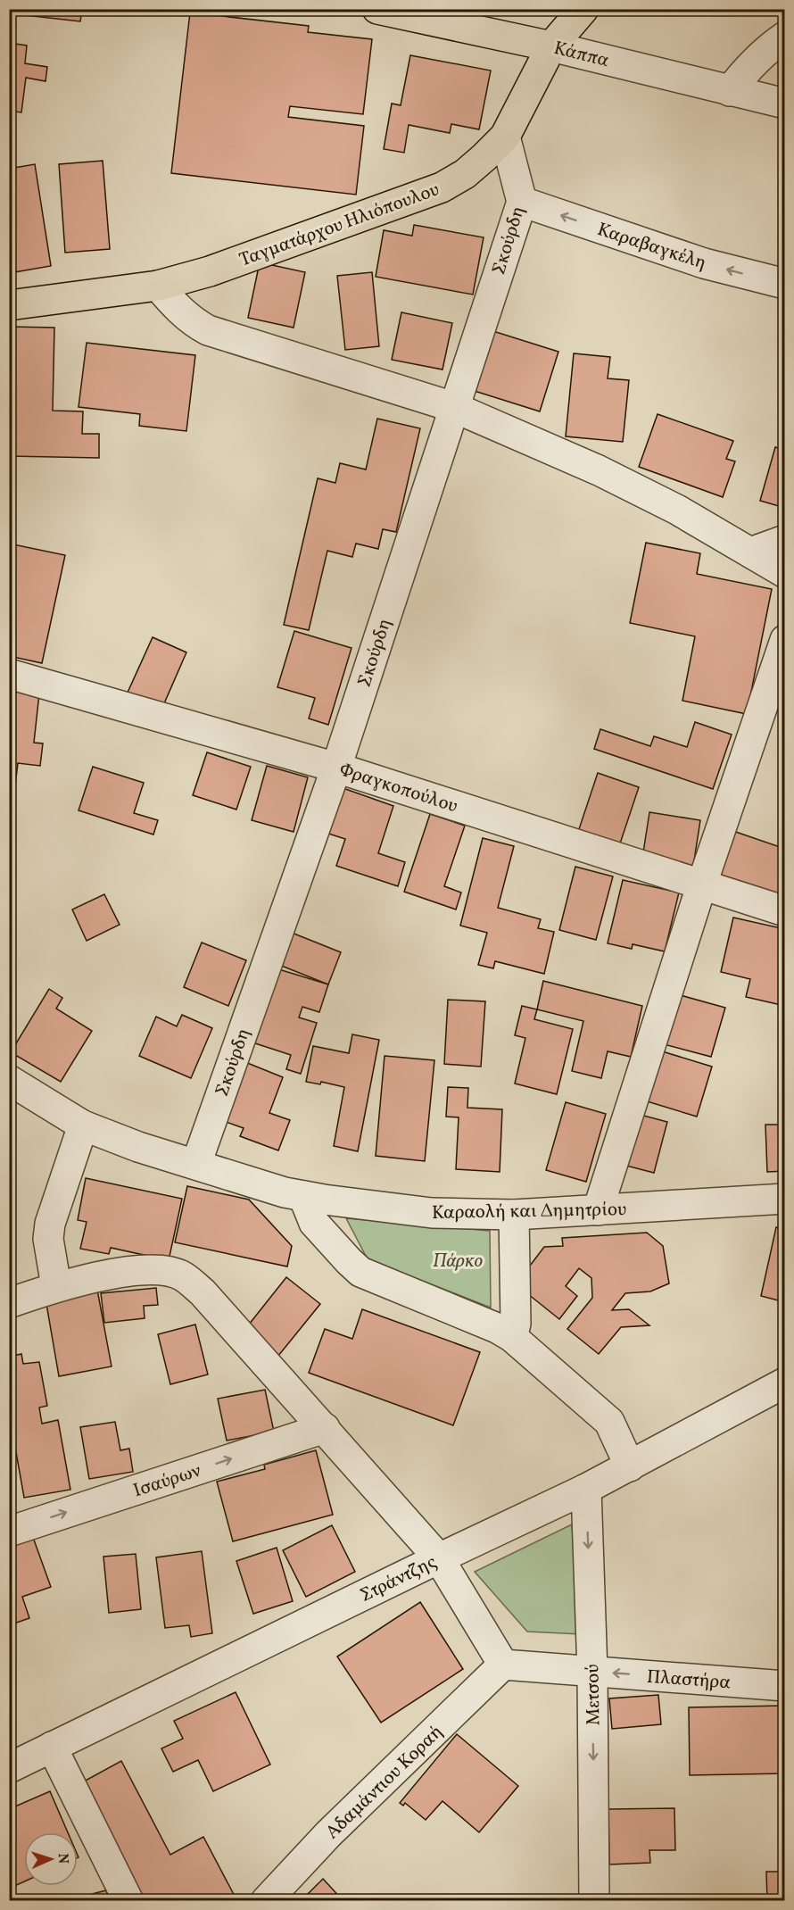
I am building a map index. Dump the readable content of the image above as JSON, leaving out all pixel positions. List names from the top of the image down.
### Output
{
  "streets": {
    "main road": ["Κάππα", "Ταγματάρχου Ηλιόπουλου"],
    "street": [
      "Σκούρδη",
      "Καραβαγκέλη",
      "Φραγκοπούλου",
      "Καραολή και Δημητρίου",
      "Ισαύρων",
      "Στράντζης",
      "Πλαστήρα",
      "Μετσού",
      "Αδαμάντιου Κοραή"
    ]
  },
  "crossings": [
    ["Κάππα", "Ταγματάρχου Ηλιόπουλου"],
    ["Ταγματάρχου Ηλιόπουλου", "Σκούρδη"],
    ["Σκούρδη", "Καραβαγκέλη"],
    ["Σκούρδη", "Φραγκοπούλου"],
    ["Σκούρδη", "Καραολή και Δημητρίου"],
    ["Στράντζης", "Μετσού"],
    ["Πλαστήρα", "Μετσού"],
    ["Πλαστήρα", "Αδαμάντιου Κοραή"]
  ],
  "one_way": ["Ισαύρων", "Πλαστήρα", "Μετσού"],
  "parks": ["Πάρκο"],
  "north": "right"
}
